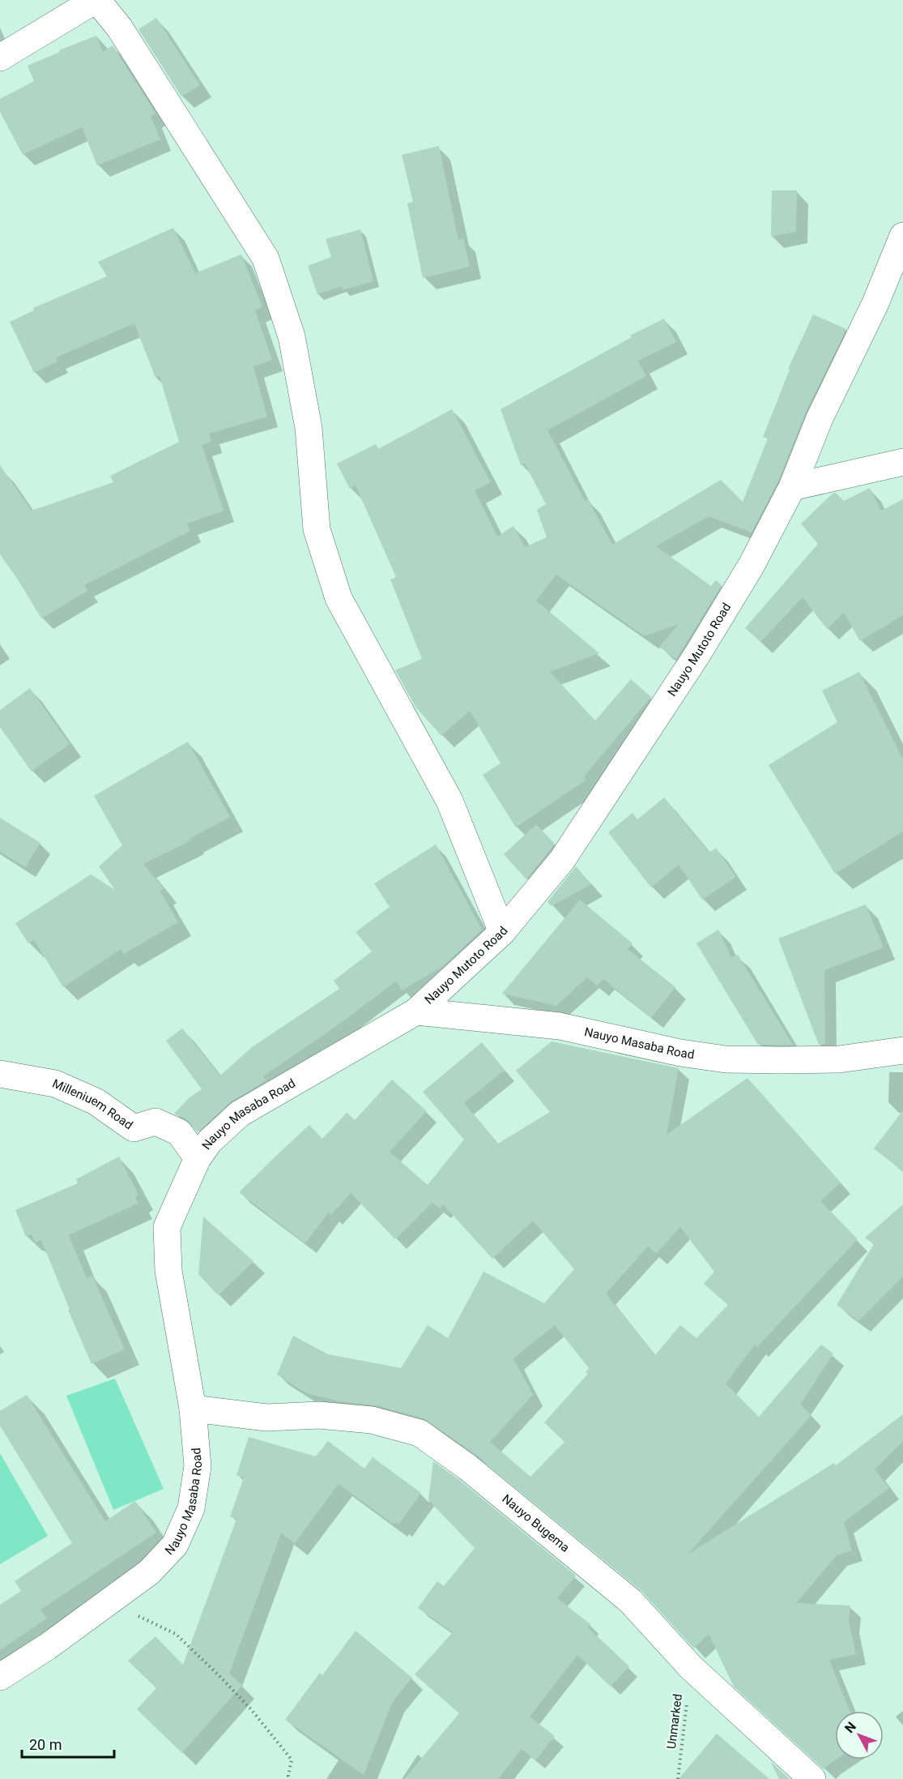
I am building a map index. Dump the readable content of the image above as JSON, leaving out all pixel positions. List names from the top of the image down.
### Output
{
  "streets": {
    "street": [
      "Nauyo Mutoto Road",
      "Nauyo Masaba Road",
      "Milleniuem Road",
      "Nauyo Bugema"
    ],
    "path": ["Unmarked"]
  },
  "crossings": [
    ["Nauyo Mutoto Road", "Nauyo Masaba Road"],
    ["Nauyo Masaba Road", "Milleniuem Road"],
    ["Nauyo Masaba Road", "Nauyo Bugema"],
    ["Nauyo Bugema", "Unmarked"]
  ],
  "scale_bar": "20 m",
  "north": "top left"
}
